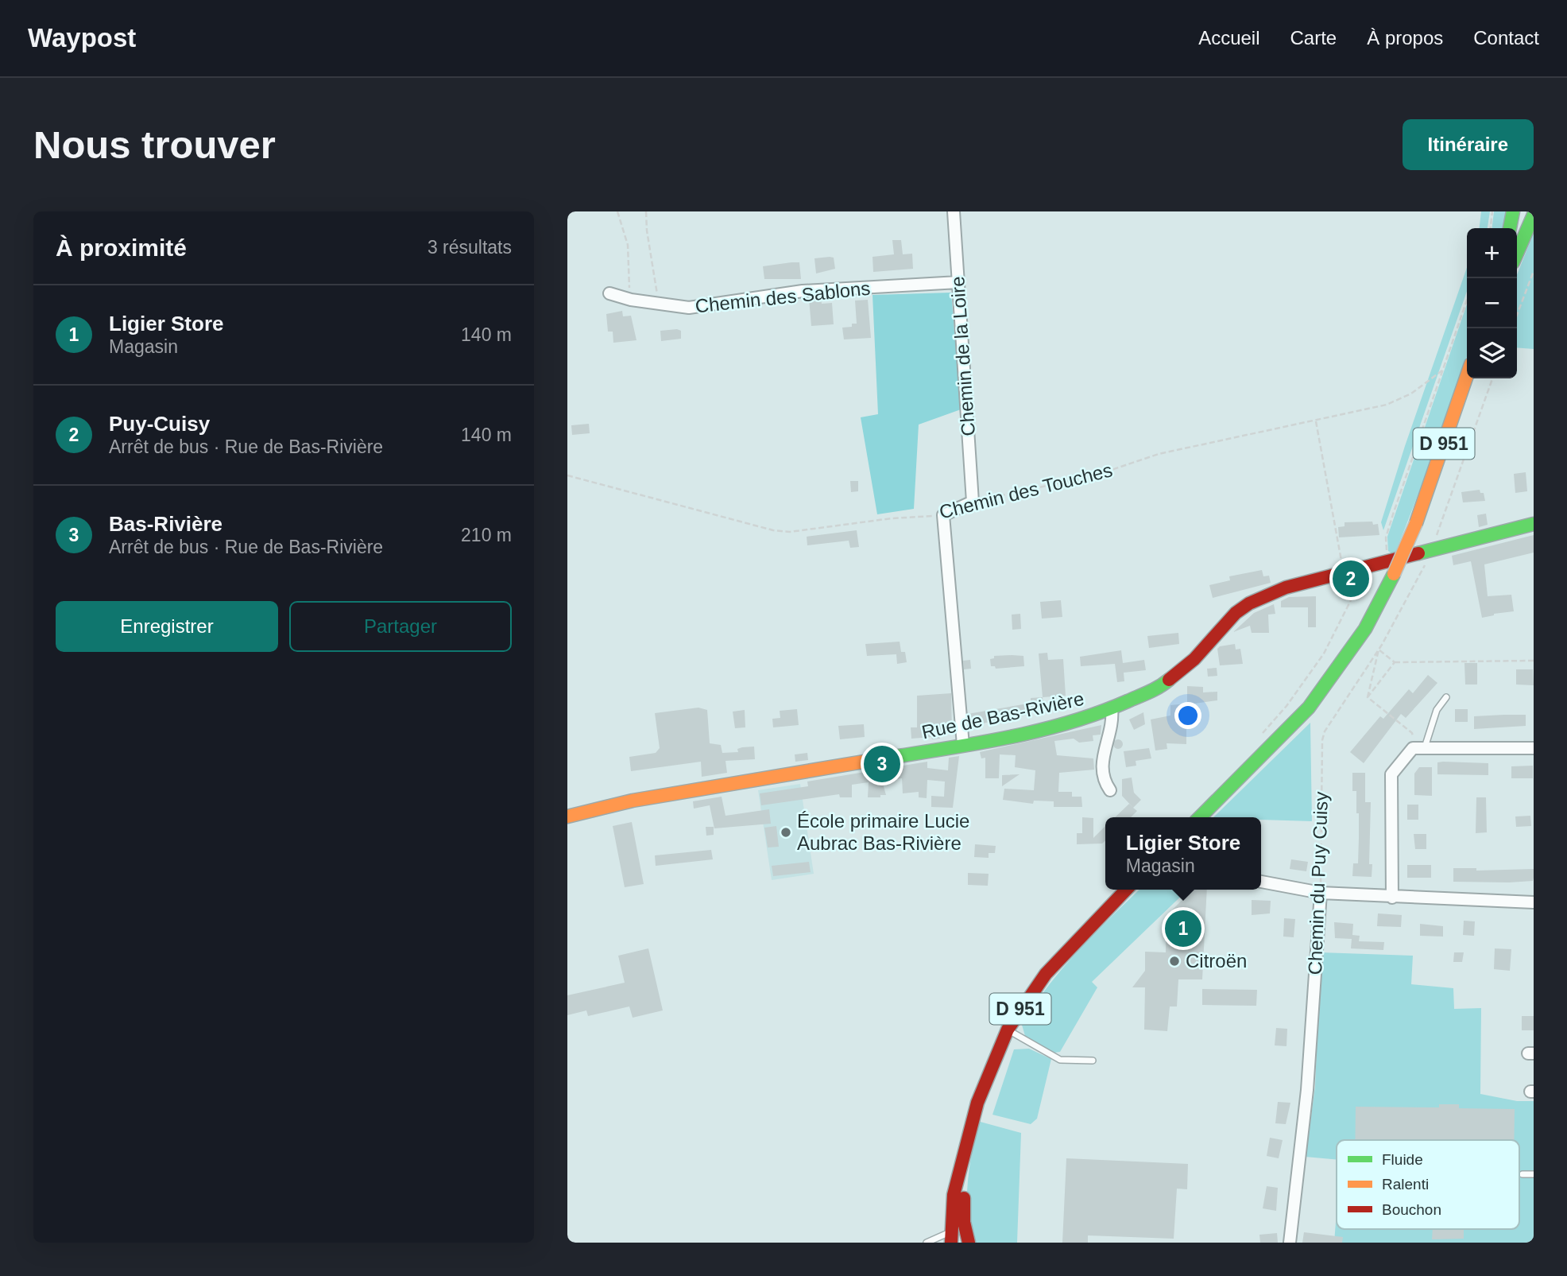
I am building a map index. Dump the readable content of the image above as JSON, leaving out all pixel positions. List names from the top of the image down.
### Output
{
  "streets": {
    "main road": ["D 951", "Rue de Bas-Rivière"],
    "street": [
      "Chemin des Sablons",
      "Chemin de la Loire",
      "Chemin des Touches",
      "Chemin du Puy Cuisy"
    ]
  },
  "crossings": [
    ["Chemin des Sablons", "Chemin de la Loire"],
    ["Chemin de la Loire", "Chemin des Touches"],
    ["Rue de Bas-Rivière", "Chemin du Puy Cuisy"]
  ],
  "places": ["École primaire Lucie Aubrac Bas-Rivière", "Citroën"],
  "legend": ["Fluide", "Ralenti", "Bouchon"],
  "page": {
    "header": "Waypost",
    "nav": [
      "Accueil",
      "Carte",
      "À propos",
      "Contact"
    ],
    "buttons": [
      "Itinéraire",
      ["Enregistrer", "Partager"]
    ],
    "title": "Nous trouver",
    "heading": ["À proximité", "3 résultats"],
    "map_buttons": ["+", "−"],
    "list": [
      {
        "mark": "1",
        "name": "Ligier Store",
        "note": "Magasin",
        "value": "140 m"
      },
      {
        "mark": "2",
        "name": "Puy-Cuisy",
        "note": "Arrêt de bus · Rue de Bas-Rivière",
        "value": "140 m"
      },
      {
        "mark": "3",
        "name": "Bas-Rivière",
        "note": "Arrêt de bus · Rue de Bas-Rivière",
        "value": "210 m"
      }
    ],
    "pins": ["2", "3", "1"],
    "popup": ["Ligier Store", "Magasin"]
  }
}
